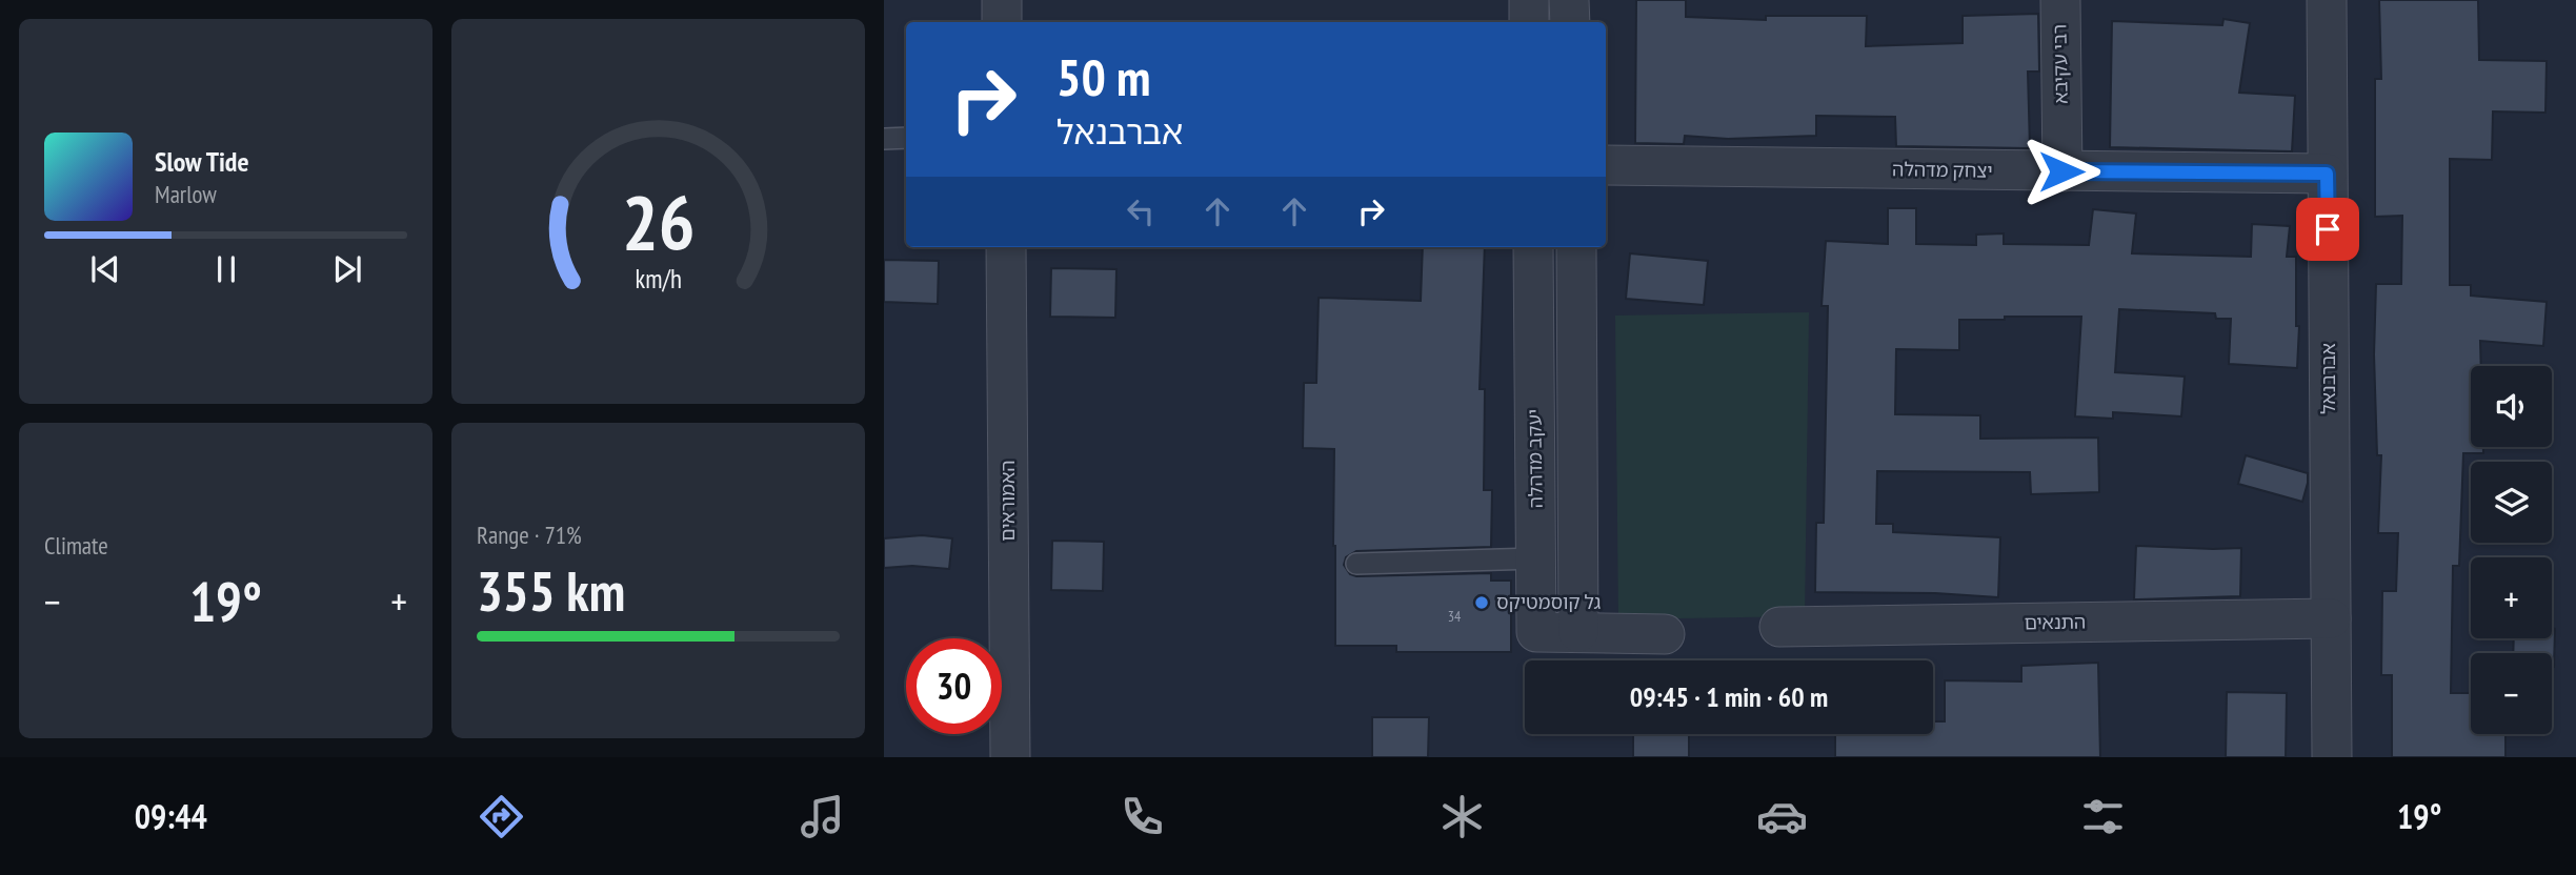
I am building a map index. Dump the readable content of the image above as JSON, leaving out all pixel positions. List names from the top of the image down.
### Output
{
  "streets": {
    "street": [
      "רבי עקיבא",
      "יצחק מדהלה",
      "אברבנאל",
      "יעקב מדהלה",
      "האמוראים",
      "התנאים"
    ]
  },
  "crossings": [
    ["רבי עקיבא", "יצחק מדהלה"],
    ["יצחק מדהלה", "אברבנאל"],
    ["אברבנאל", "התנאים"]
  ],
  "places": ["גל קוסמטיקס"],
  "house_numbers": ["34"],
  "page": {
    "turn": ["50 m", "אברבנאל"],
    "song": ["Slow Tide", "Marlow"],
    "map_buttons": ["+", "−"],
    "tile": [
      "Climate",
      ["Range · 71%", "355 km"]
    ],
    "heat": ["−", "19°", "+"],
    "limit": "30",
    "trip": "09:45 · 1 min · 60 m",
    "tabs": ["09:44", "19°"],
    "gauge": ["26", "km/h"]
  }
}
